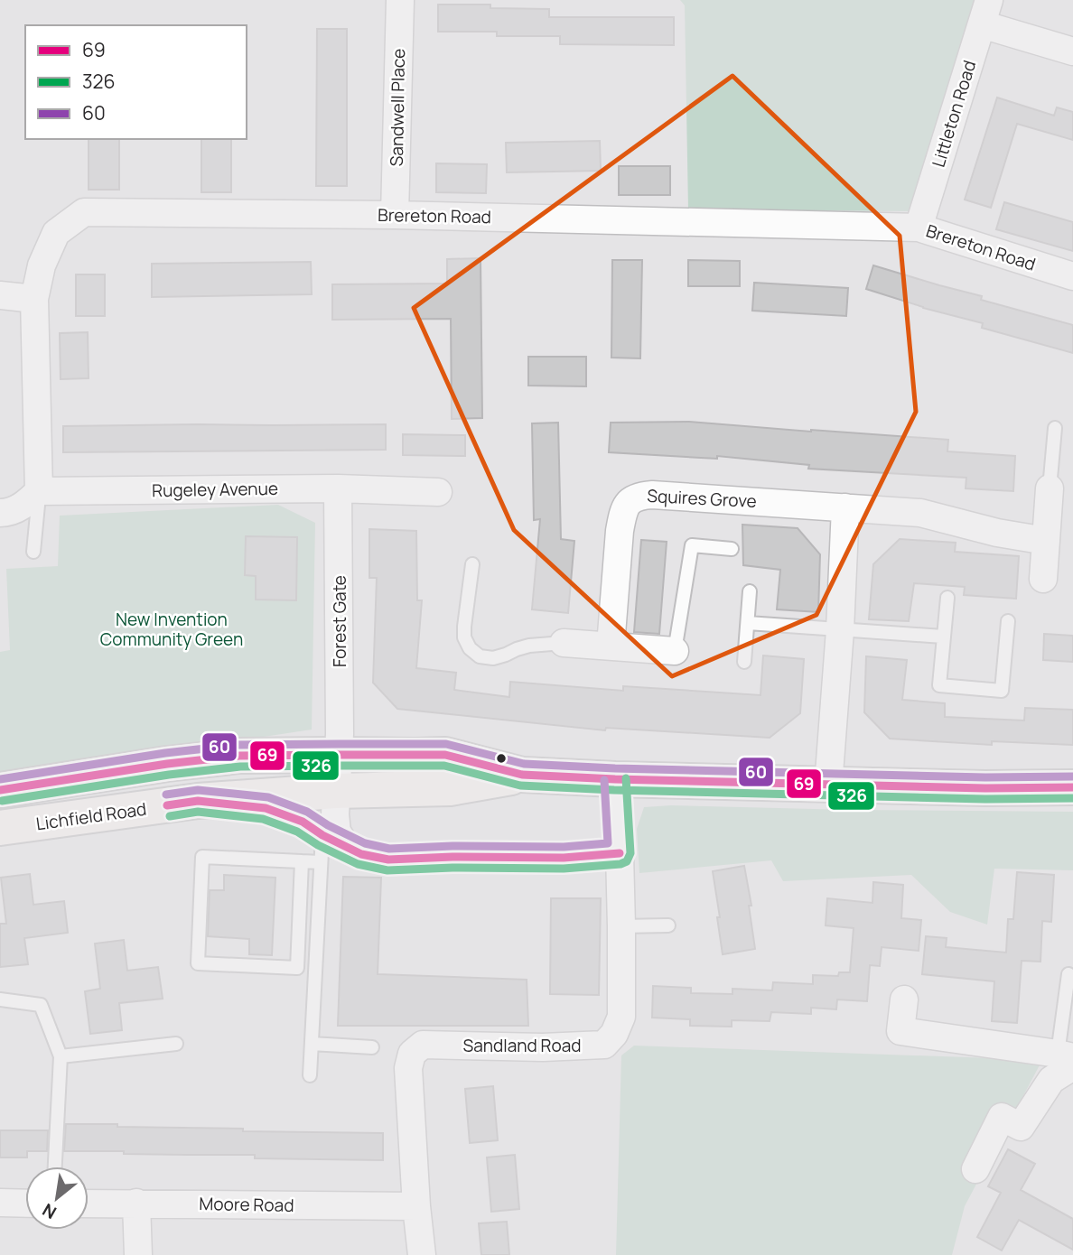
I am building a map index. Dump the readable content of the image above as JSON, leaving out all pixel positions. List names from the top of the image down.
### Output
{
  "streets": {
    "main road": ["Lichfield Road"],
    "street": [
      "Sandwell Place",
      "Littleton Road",
      "Brereton Road",
      "Rugeley Avenue",
      "Squires Grove",
      "Forest Gate",
      "Sandland Road",
      "Moore Road"
    ]
  },
  "crossings": [
    ["Sandwell Place", "Brereton Road"],
    ["Littleton Road", "Brereton Road"],
    ["Brereton Road", "Rugeley Avenue"],
    ["Rugeley Avenue", "Forest Gate"],
    ["Forest Gate", "Lichfield Road"],
    ["Lichfield Road", "Sandland Road"],
    ["Sandland Road", "Moore Road"]
  ],
  "parks": ["New Invention Community Green"],
  "lines": ["transit line 60", "transit line 69", "transit line 326"],
  "legend": ["69", "326", "60"],
  "north": "bottom left"
}
